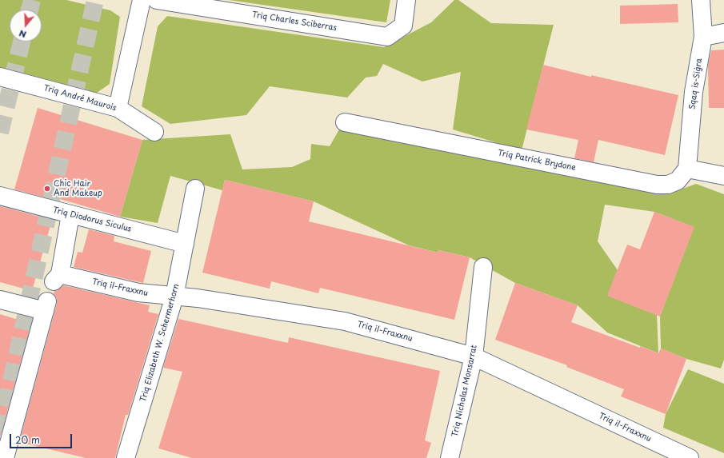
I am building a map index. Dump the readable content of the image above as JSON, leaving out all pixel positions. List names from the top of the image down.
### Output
{
  "streets": {
    "street": [
      "Triq Charles Sciberras",
      "Sqaq is-Siġra",
      "Triq André Maurois",
      "Triq Patrick Brydone",
      "Triq Diodorus Siculus",
      "Triq il-Fraxxnu",
      "Triq Elizabeth W. Schermerhorn",
      "Triq Nicholas Monsarrat"
    ]
  },
  "crossings": [
    ["Sqaq is-Siġra", "Triq Patrick Brydone"],
    ["Triq Diodorus Siculus", "Triq il-Fraxxnu"],
    ["Triq Diodorus Siculus", "Triq Elizabeth W. Schermerhorn"],
    ["Triq il-Fraxxnu", "Triq Elizabeth W. Schermerhorn"],
    ["Triq il-Fraxxnu", "Triq Nicholas Monsarrat"]
  ],
  "places": ["Chic Hair And Makeup"],
  "scale_bar": "20 m",
  "north": "bottom"
}
